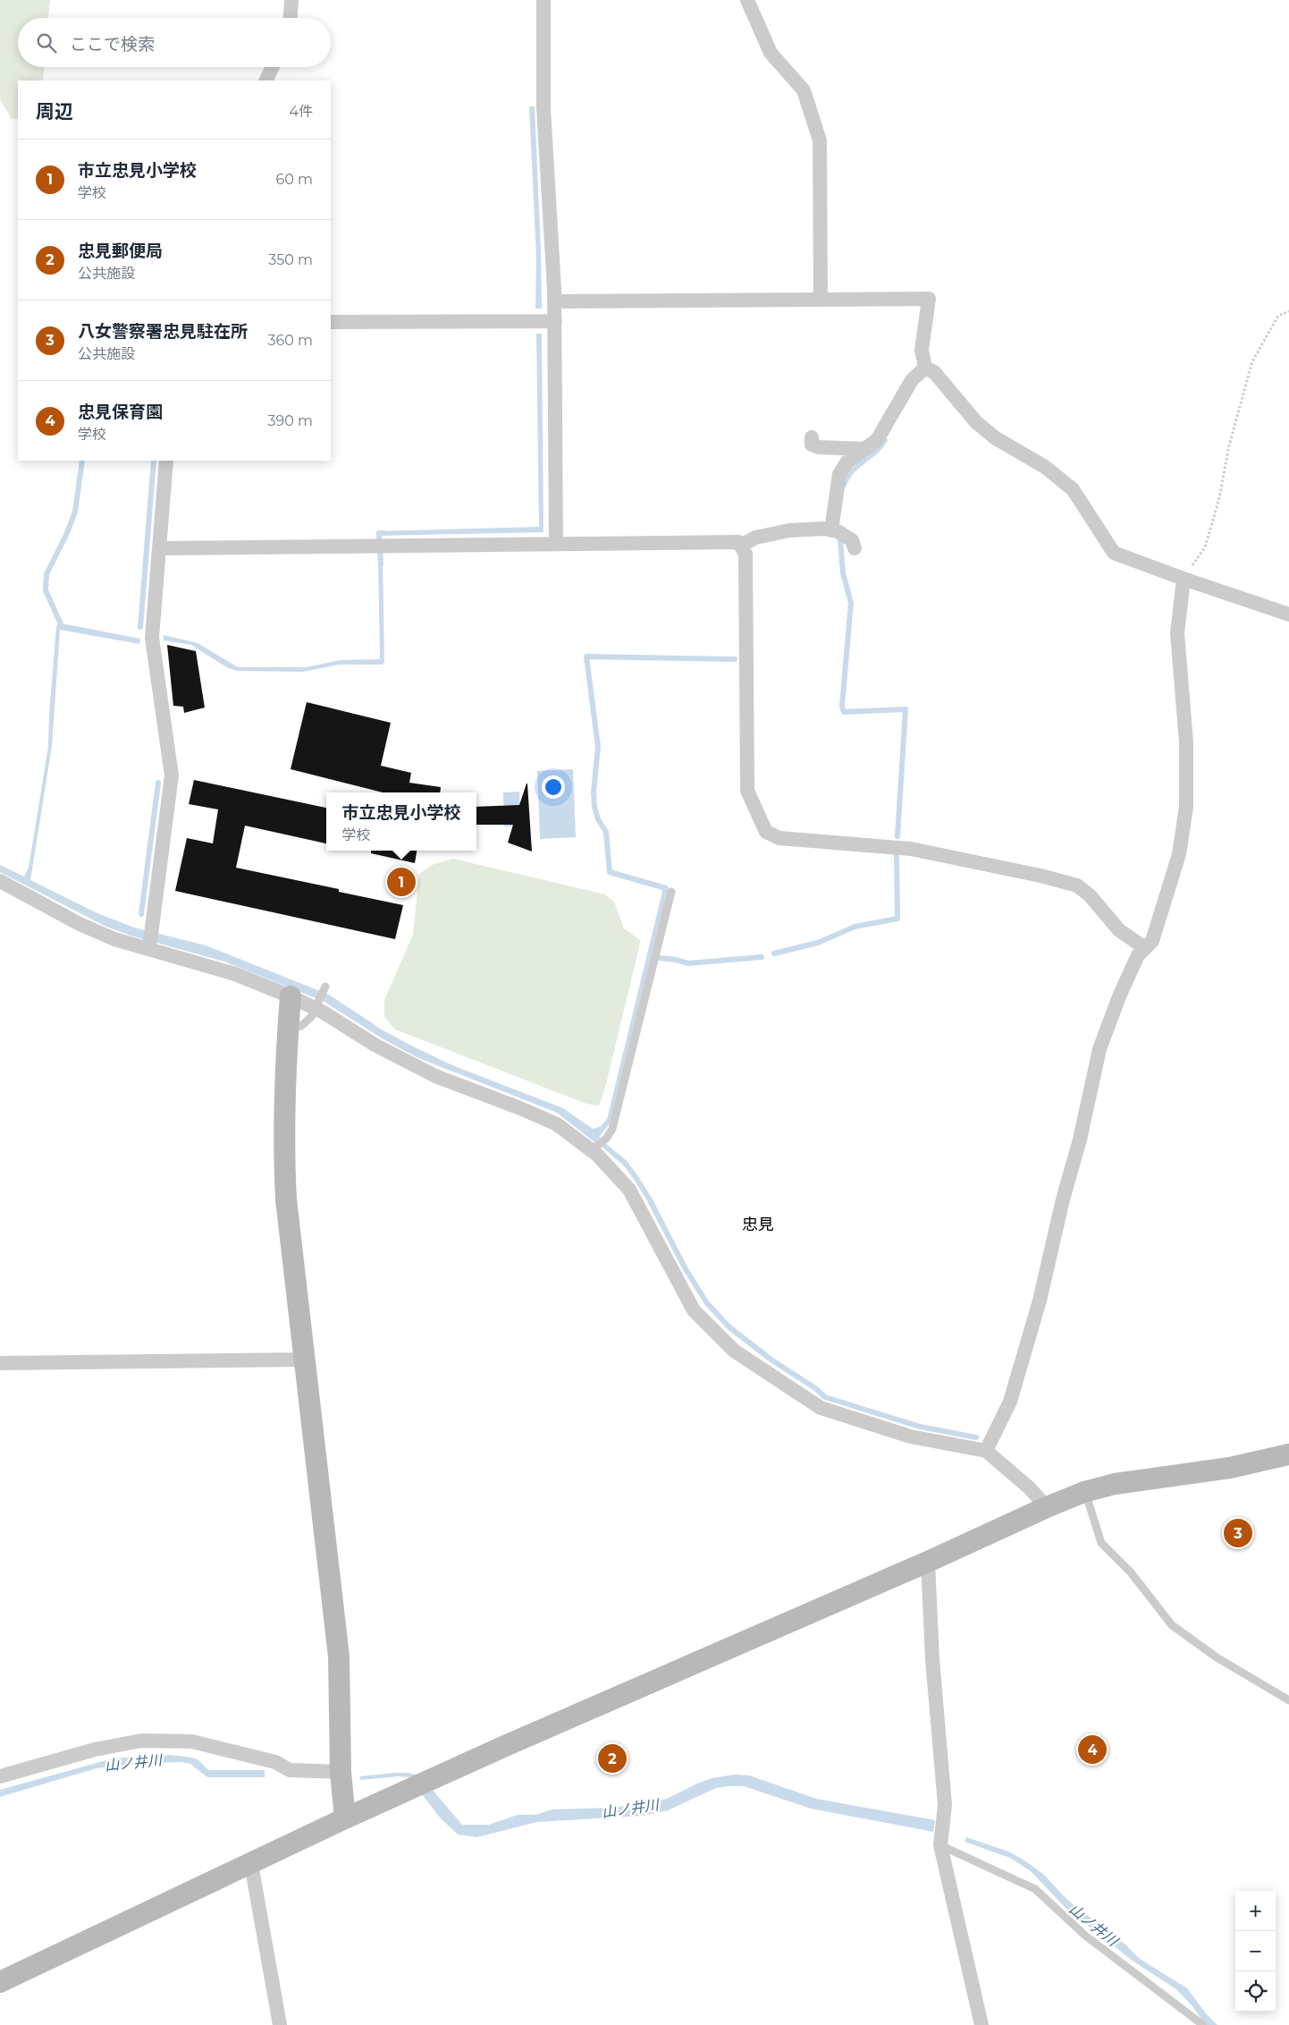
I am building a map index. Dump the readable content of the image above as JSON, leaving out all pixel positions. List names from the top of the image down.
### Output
{
  "districts": ["忠見"],
  "water": ["山ノ井川"],
  "page": {
    "search": "ここで検索",
    "heading": ["周辺", "4件"],
    "list": [
      {
        "mark": "1",
        "name": "市立忠見小学校",
        "note": "学校",
        "value": "60 m"
      },
      {
        "mark": "2",
        "name": "忠見郵便局",
        "note": "公共施設",
        "value": "350 m"
      },
      {
        "mark": "3",
        "name": "八女警察署忠見駐在所",
        "note": "公共施設",
        "value": "360 m"
      },
      {
        "mark": "4",
        "name": "忠見保育園",
        "note": "学校",
        "value": "390 m"
      }
    ],
    "popup": ["市立忠見小学校", "学校"],
    "pins": [
      "1",
      "3",
      "4",
      "2"
    ],
    "map_buttons": ["+", "−"]
  }
}
